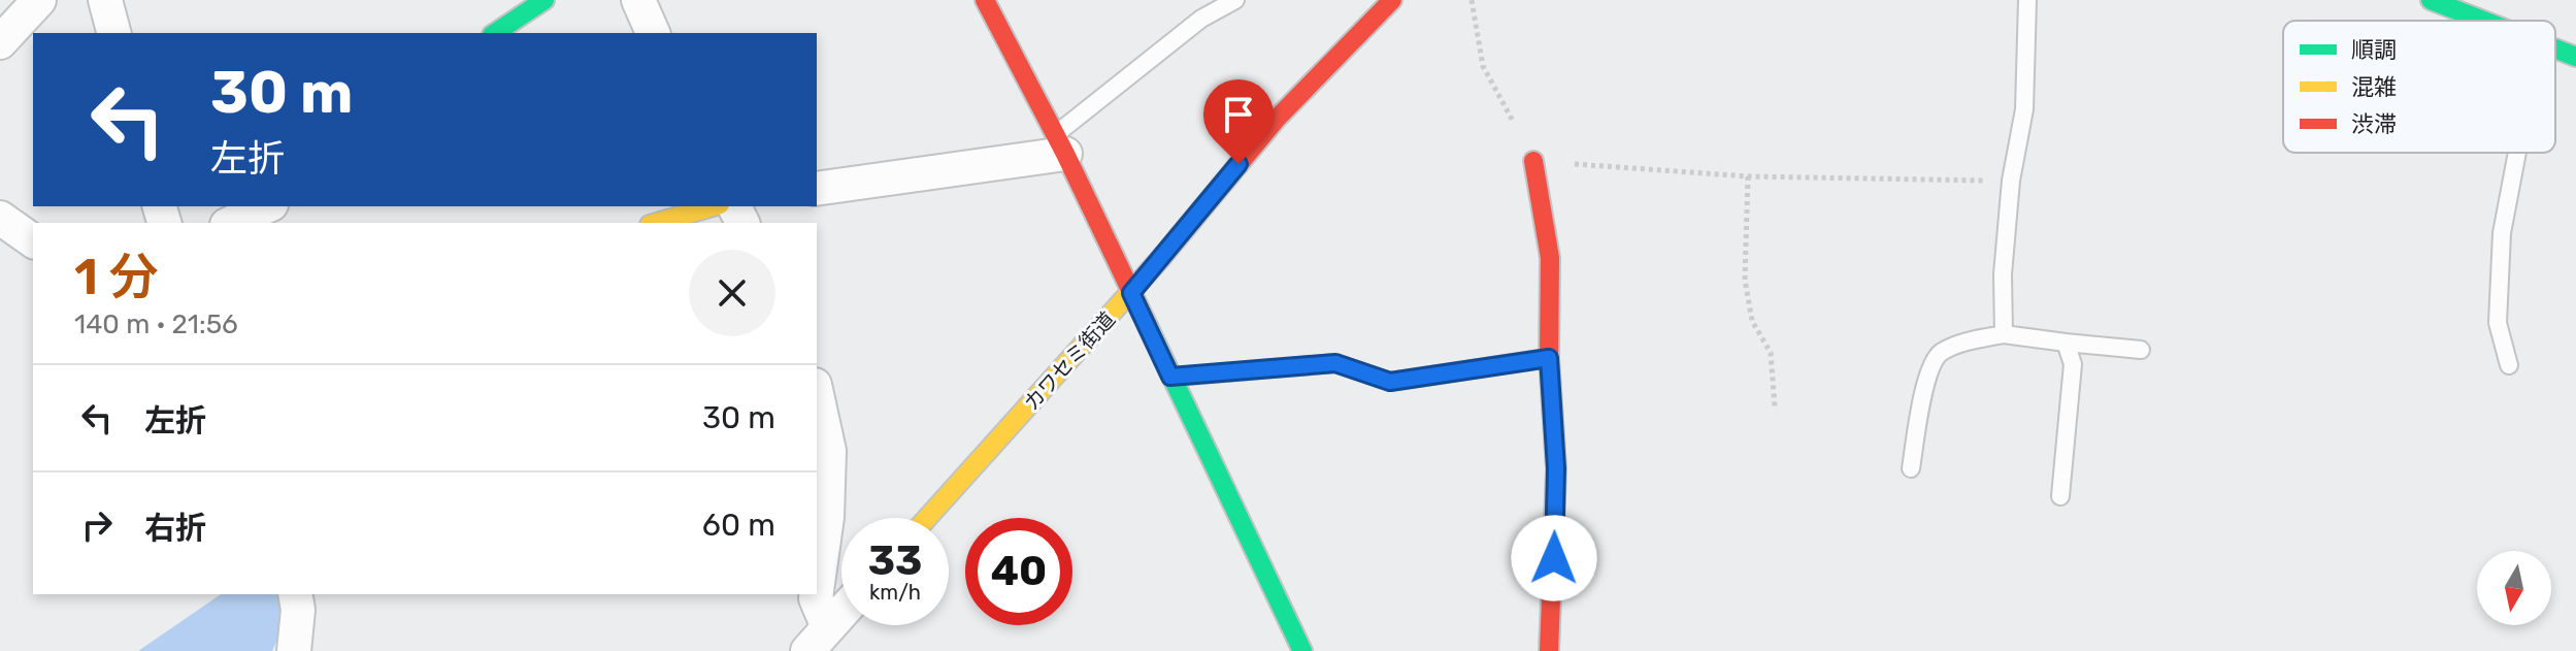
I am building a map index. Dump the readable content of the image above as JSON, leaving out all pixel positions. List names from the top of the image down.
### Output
{
  "streets": {
    "street": ["カワセミ街道"]
  },
  "legend": ["順調", "混雑", "渋滞"],
  "north": "bottom",
  "page": {
    "turn": ["30 m", "左折"],
    "heading": ["1 分", "140 m · 21:56"],
    "list": [
      {
        "name": "左折",
        "value": "30 m"
      },
      {
        "name": "右折",
        "value": "60 m"
      }
    ],
    "speed": "33 km/h",
    "limit": "40"
  }
}
